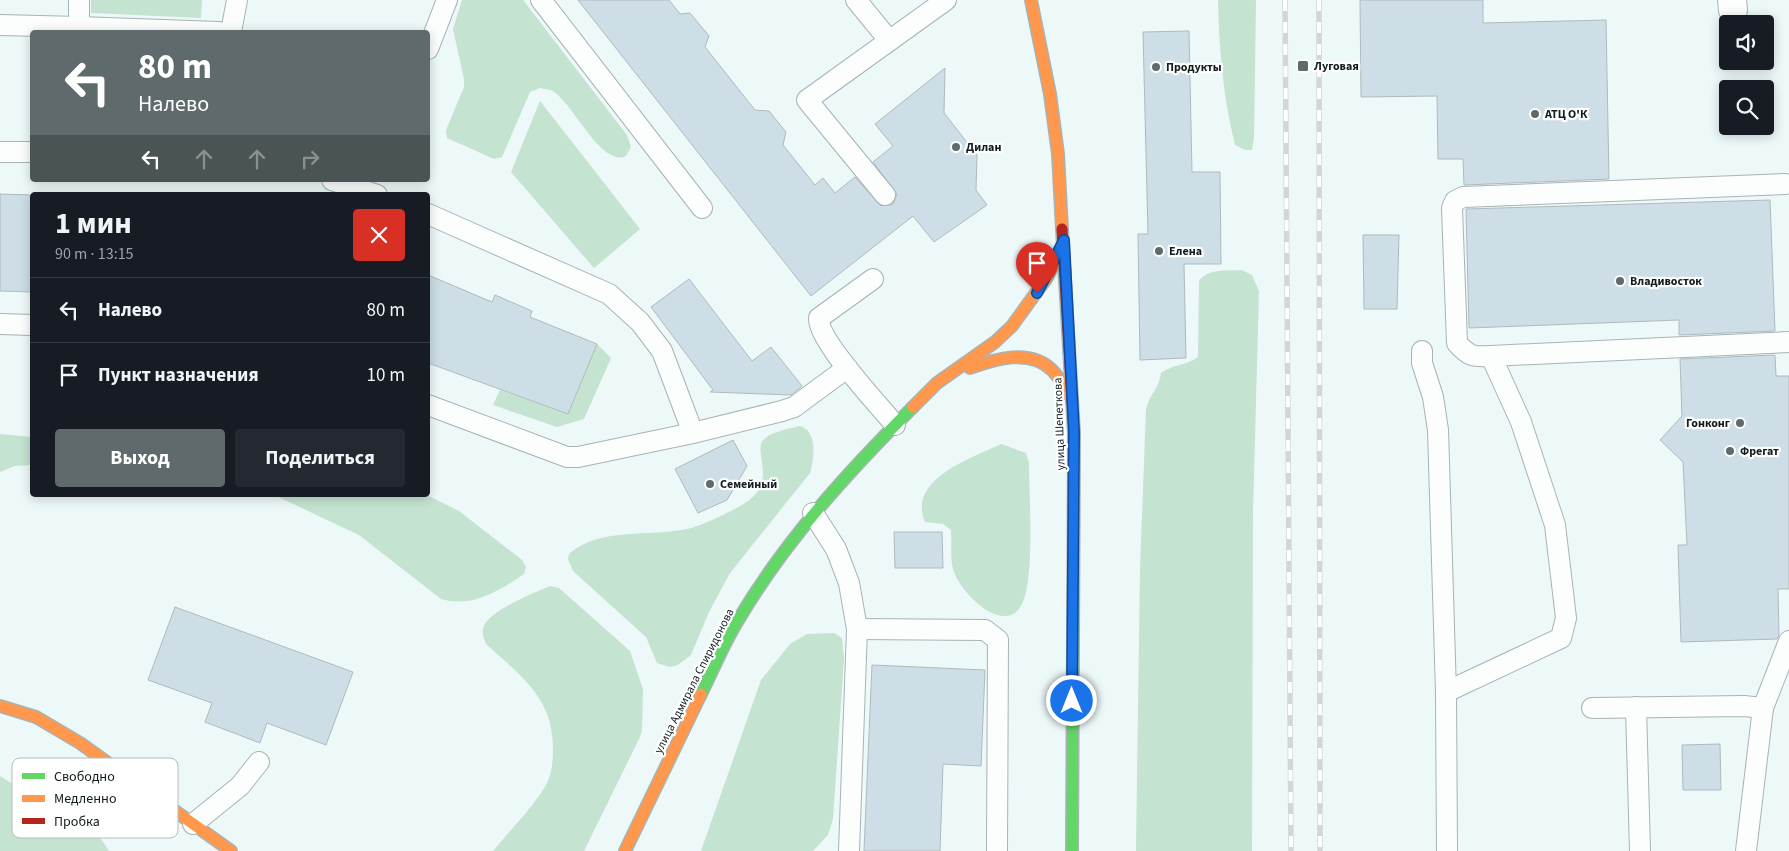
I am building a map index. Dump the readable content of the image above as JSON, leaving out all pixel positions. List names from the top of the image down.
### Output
{
  "streets": {
    "main road": ["улица Шепеткова", "улица Адмирала Спиридонова"]
  },
  "crossings": [
    ["улица Шепеткова", "улица Адмирала Спиридонова"]
  ],
  "places": {
    "transit": ["Луговая"],
    "other": [
      "Продукты",
      "АТЦ О'К",
      "Дилан",
      "Елена",
      "Владивосток",
      "Гонконг",
      "Фрегат",
      "Семейный"
    ]
  },
  "legend": ["Свободно", "Медленно", "Пробка"],
  "page": {
    "turn": ["80 m", "Налево"],
    "heading": ["1 мин", "90 m · 13:15"],
    "list": [
      {
        "name": "Налево",
        "value": "80 m"
      },
      {
        "name": "Пункт назначения",
        "value": "10 m"
      }
    ],
    "buttons": ["Выход", "Поделиться"]
  }
}
